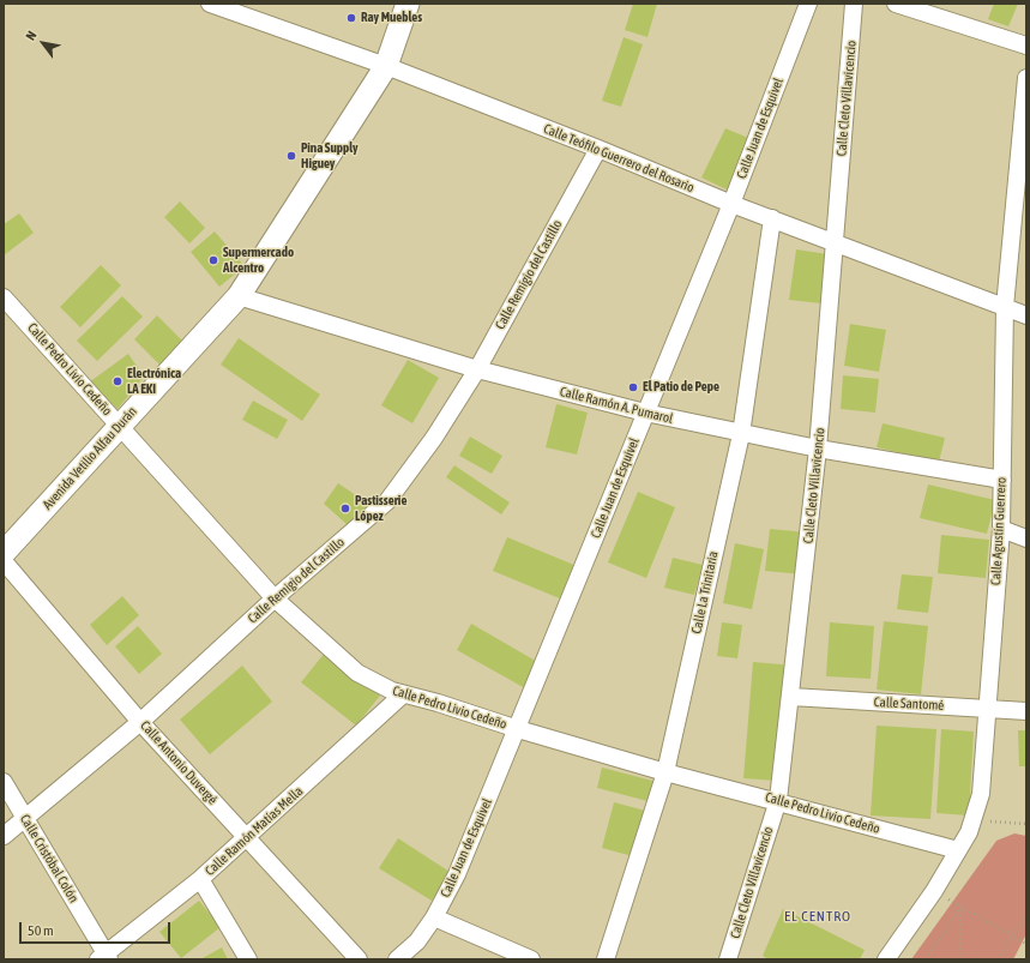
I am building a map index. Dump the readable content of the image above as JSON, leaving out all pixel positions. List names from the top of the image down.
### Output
{
  "streets": {
    "main road": ["Avenida Vetilio Alfau Durán"],
    "street": [
      "Calle Cleto Villavicencio",
      "Calle Juan de Esquivel",
      "Calle Teófilo Guerrero del Rosario",
      "Calle Remigio del Castillo",
      "Calle Pedro Livio Cedeño",
      "Calle Ramón A. Pumarol",
      "Calle Agustín Guerrero",
      "Calle La Trinitaria",
      "Calle Santomé",
      "Calle Antonio Duvergé",
      "Calle Ramón Matías Mella",
      "Calle Cristóbal Colón"
    ]
  },
  "crossings": [
    ["Calle Cleto Villavicencio", "Calle Teófilo Guerrero del Rosario"],
    ["Calle Cleto Villavicencio", "Calle Pedro Livio Cedeño"],
    ["Calle Cleto Villavicencio", "Calle Ramón A. Pumarol"],
    ["Calle Cleto Villavicencio", "Calle Santomé"],
    ["Calle Juan de Esquivel", "Calle Teófilo Guerrero del Rosario"],
    ["Calle Juan de Esquivel", "Calle Pedro Livio Cedeño"],
    ["Calle Juan de Esquivel", "Calle Ramón A. Pumarol"],
    ["Calle Teófilo Guerrero del Rosario", "Calle Remigio del Castillo"],
    ["Calle Teófilo Guerrero del Rosario", "Avenida Vetilio Alfau Durán"],
    ["Calle Teófilo Guerrero del Rosario", "Calle Agustín Guerrero"],
    ["Calle Teófilo Guerrero del Rosario", "Calle La Trinitaria"],
    ["Calle Remigio del Castillo", "Calle Pedro Livio Cedeño"],
    ["Calle Remigio del Castillo", "Calle Ramón A. Pumarol"],
    ["Calle Remigio del Castillo", "Calle Antonio Duvergé"],
    ["Calle Remigio del Castillo", "Calle Cristóbal Colón"],
    ["Calle Pedro Livio Cedeño", "Avenida Vetilio Alfau Durán"],
    ["Calle Pedro Livio Cedeño", "Calle Agustín Guerrero"],
    ["Calle Pedro Livio Cedeño", "Calle La Trinitaria"],
    ["Calle Pedro Livio Cedeño", "Calle Ramón Matías Mella"],
    ["Calle Ramón A. Pumarol", "Avenida Vetilio Alfau Durán"],
    ["Calle Ramón A. Pumarol", "Calle Agustín Guerrero"],
    ["Calle Ramón A. Pumarol", "Calle La Trinitaria"],
    ["Calle Agustín Guerrero", "Calle Santomé"],
    ["Calle Antonio Duvergé", "Calle Ramón Matías Mella"],
    ["Calle Ramón Matías Mella", "Calle Cristóbal Colón"]
  ],
  "districts": ["EL CENTRO"],
  "places": [
    "Ray Muebles",
    "Pina Supply Higuey",
    "Supermercado Alcentro",
    "Electrónica LA EKI",
    "El Patio de Pepe",
    "Pastisserie López"
  ],
  "scale_bar": "50 m",
  "north": "top left"
}
